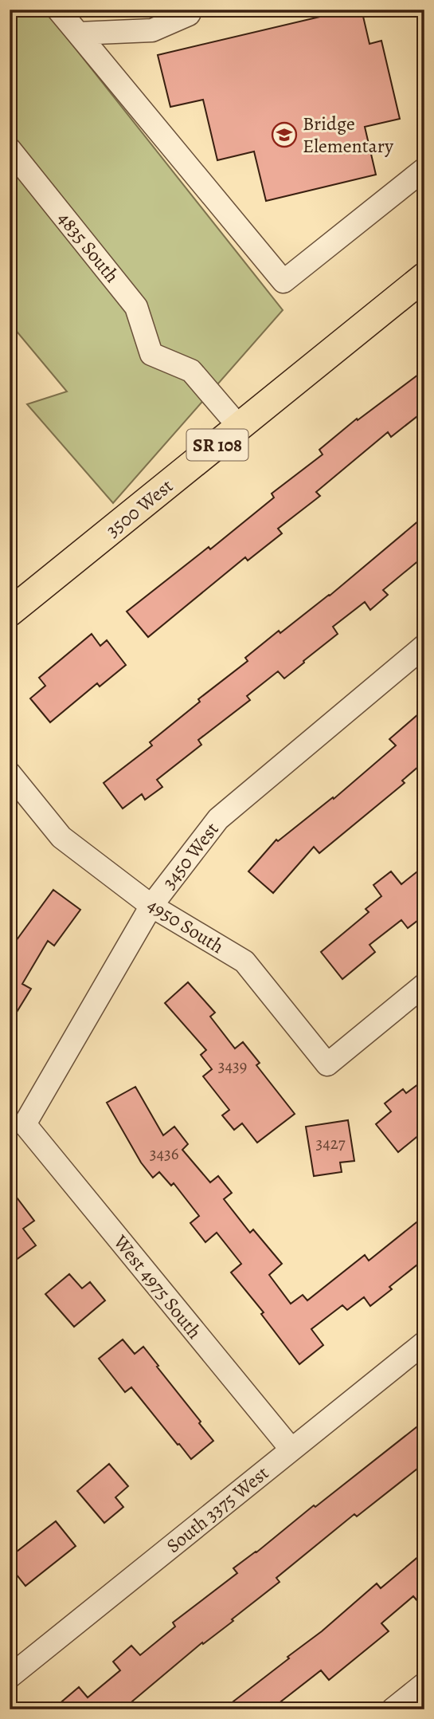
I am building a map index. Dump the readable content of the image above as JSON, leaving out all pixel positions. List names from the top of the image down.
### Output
{
  "streets": {
    "main road": ["SR 108", "3500 West"],
    "street": [
      "4835 South",
      "3450 West",
      "4950 South",
      "West 4975 South",
      "South 3375 West"
    ]
  },
  "crossings": [
    ["4835 South", "3500 West"],
    ["3450 West", "4950 South"],
    ["3450 West", "West 4975 South"],
    ["West 4975 South", "South 3375 West"]
  ],
  "places": {
    "school or university": ["Bridge Elementary"]
  },
  "house_numbers": ["3439", "3427", "3436"]
}
